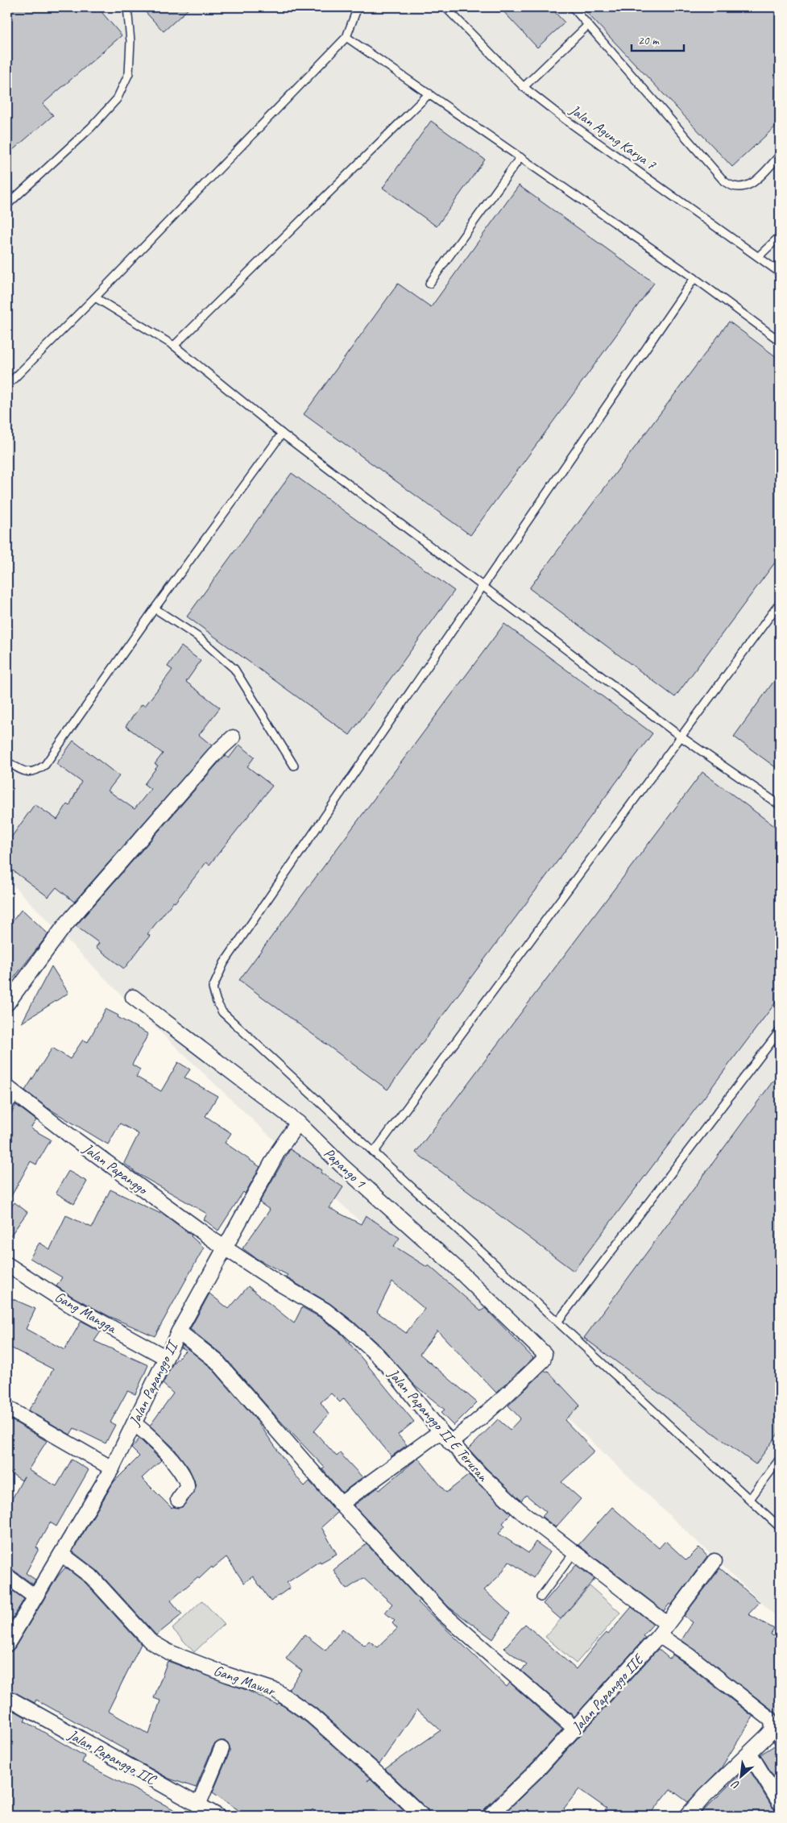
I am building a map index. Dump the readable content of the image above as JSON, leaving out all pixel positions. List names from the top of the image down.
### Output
{
  "streets": {
    "street": [
      "Papango 1",
      "Jalan Papanggo",
      "Gang Mangga",
      "Jalan Papanggo II",
      "Jalan Papanggo II E Terusan",
      "Gang Mawar",
      "Jalan Papanggo IIE",
      "Jalan Papanggo IIC"
    ],
    "lane": ["Jalan Agung Karya 7"]
  },
  "crossings": [
    ["Papango 1", "Jalan Papanggo II"],
    ["Papango 1", "Jalan Papanggo II E Terusan"],
    ["Jalan Papanggo", "Jalan Papanggo II"],
    ["Jalan Papanggo", "Jalan Papanggo II E Terusan"],
    ["Gang Mangga", "Jalan Papanggo II"],
    ["Jalan Papanggo II", "Jalan Papanggo II E Terusan"],
    ["Jalan Papanggo II", "Gang Mawar"],
    ["Jalan Papanggo II E Terusan", "Jalan Papanggo IIE"]
  ],
  "scale_bar": "20 m",
  "north": "bottom left"
}
